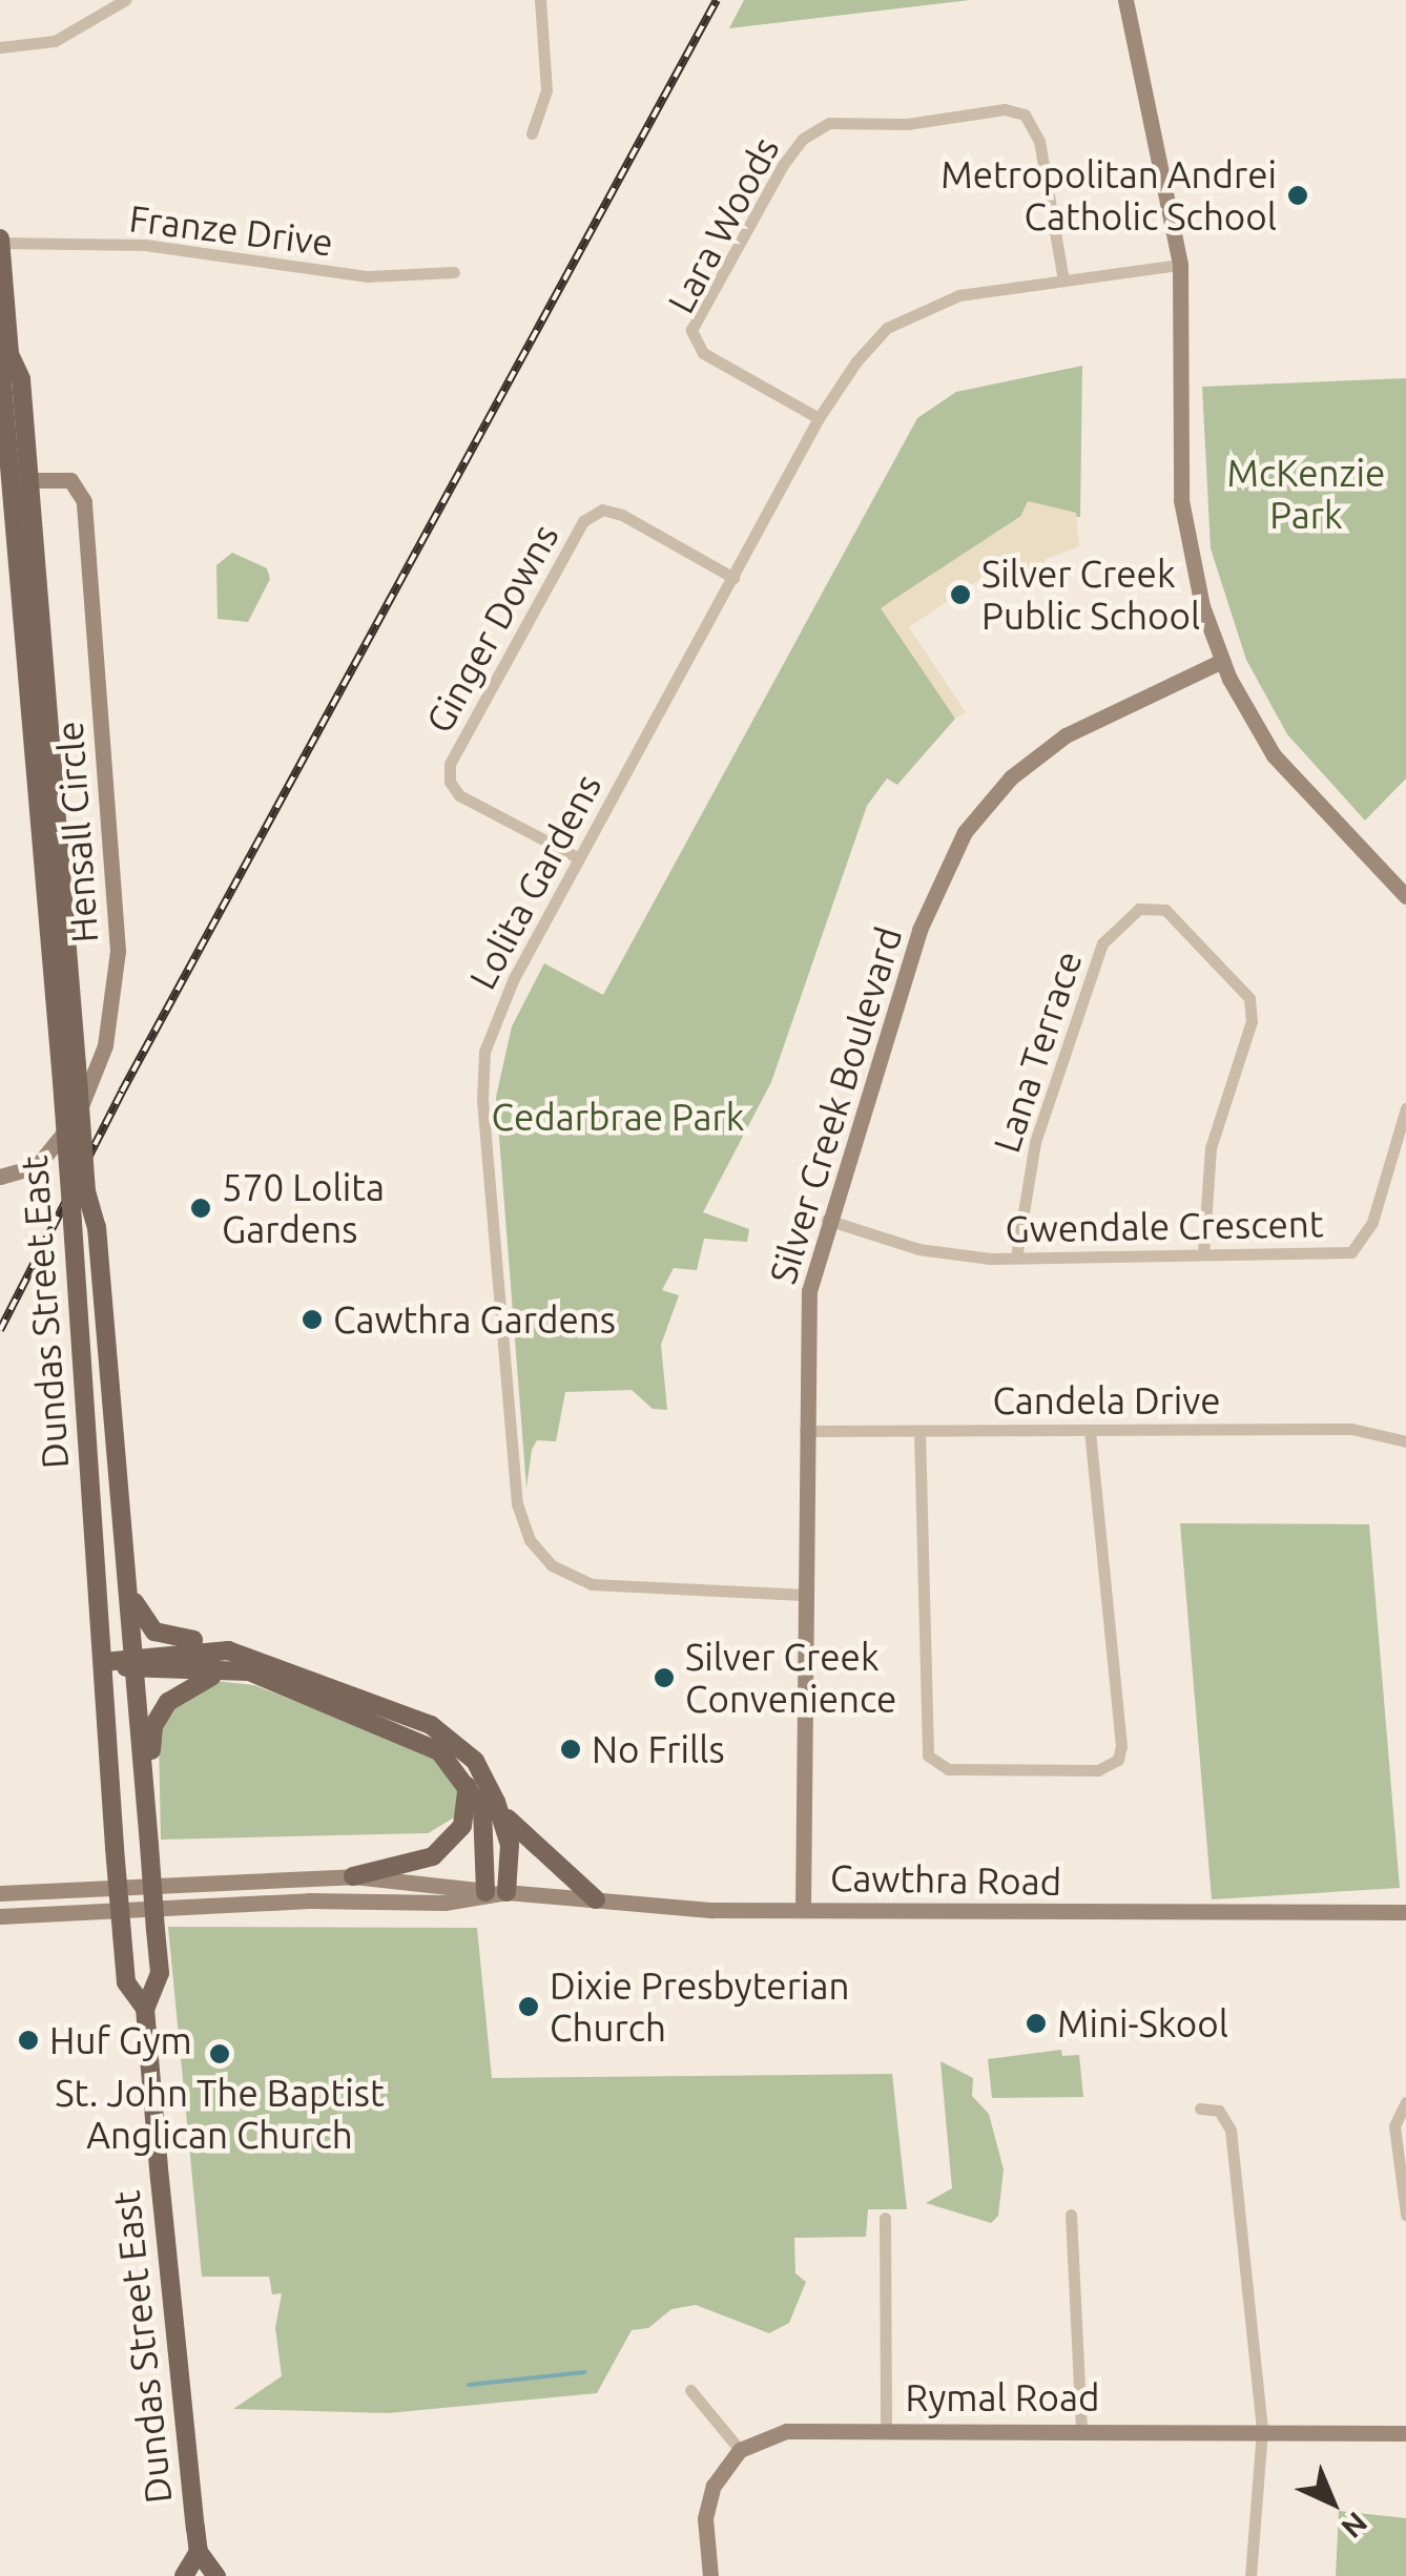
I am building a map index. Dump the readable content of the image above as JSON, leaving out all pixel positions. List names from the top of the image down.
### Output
{
  "streets": {
    "main road": ["Dundas Street East"],
    "street": [
      "Lara Woods",
      "Franze Drive",
      "Ginger Downs",
      "Hensall Circle",
      "Lolita Gardens",
      "Lana Terrace",
      "Silver Creek Boulevard",
      "Gwendale Crescent",
      "Candela Drive",
      "Cawthra Road",
      "Rymal Road"
    ]
  },
  "crossings": [
    ["Lara Woods", "Lolita Gardens"],
    ["Franze Drive", "Dundas Street East"],
    ["Ginger Downs", "Lolita Gardens"],
    ["Hensall Circle", "Dundas Street East"],
    ["Lolita Gardens", "Silver Creek Boulevard"],
    ["Lana Terrace", "Gwendale Crescent"],
    ["Silver Creek Boulevard", "Gwendale Crescent"],
    ["Silver Creek Boulevard", "Candela Drive"],
    ["Silver Creek Boulevard", "Cawthra Road"]
  ],
  "parks": ["McKenzie Park", "Cedarbrae Park"],
  "places": [
    "Metropolitan Andrei Catholic School",
    "Silver Creek Public School",
    "570 Lolita Gardens",
    "Cawthra Gardens",
    "Silver Creek Convenience",
    "No Frills",
    "Dixie Presbyterian Church",
    "Mini-Skool",
    "Huf Gym",
    "St. John The Baptist Anglican Church"
  ],
  "north": "bottom right"
}
